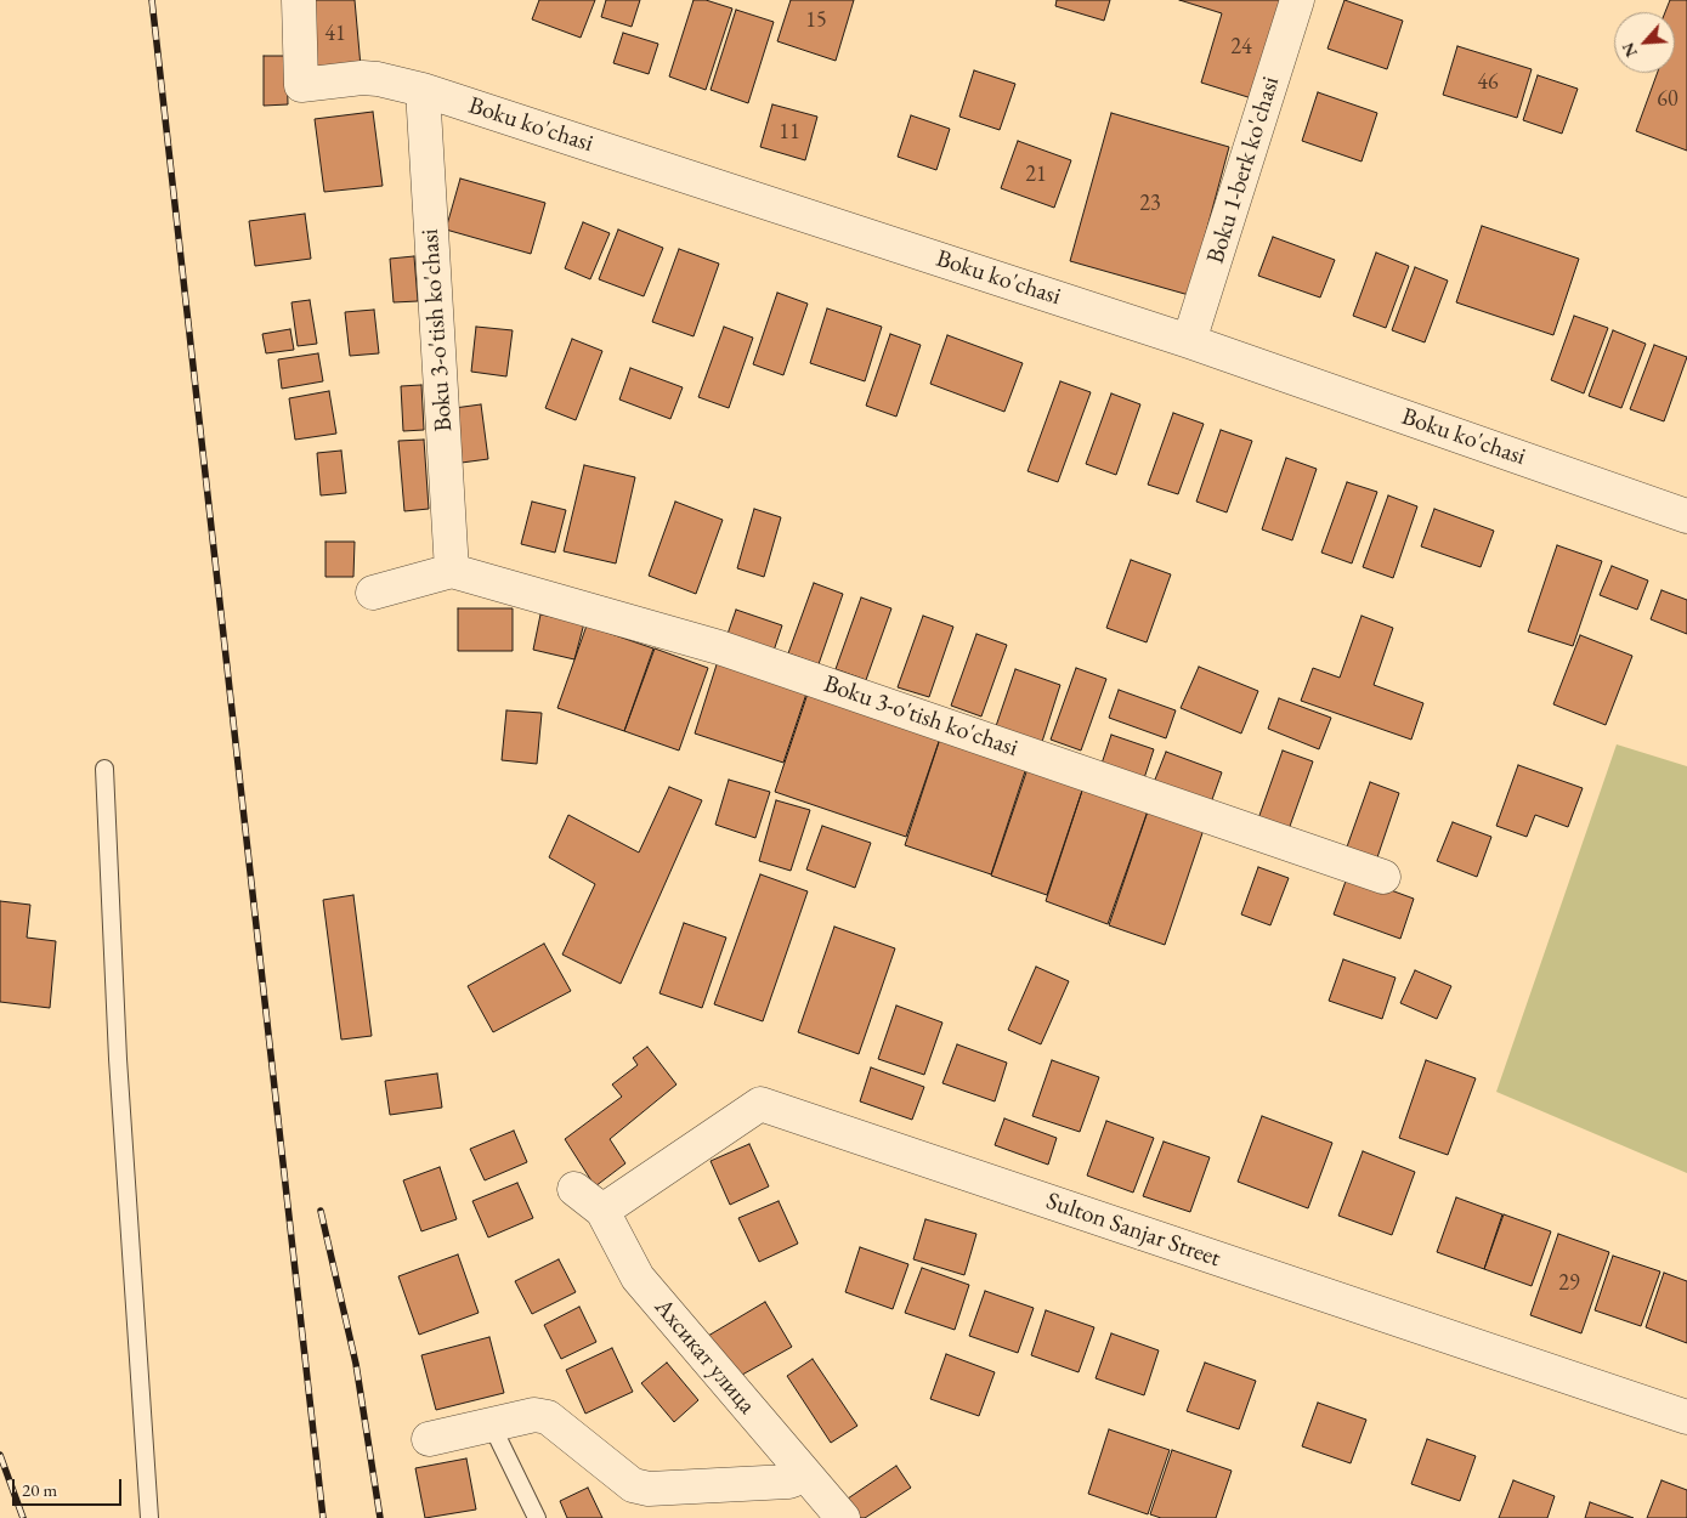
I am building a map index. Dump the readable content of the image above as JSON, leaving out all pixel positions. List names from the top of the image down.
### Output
{
  "streets": {
    "street": [
      "Boku ko'chasi",
      "Boku 1-berk ko'chasi",
      "Boku 3-o'tish ko'chasi",
      "Sulton Sanjar Street",
      "Ахсикат улица"
    ]
  },
  "crossings": [
    ["Boku ko'chasi", "Boku 1-berk ko'chasi"],
    ["Boku ko'chasi", "Boku 3-o'tish ko'chasi"],
    ["Sulton Sanjar Street", "Ахсикат улица"]
  ],
  "house_numbers": [
    "15",
    "41",
    "24",
    "46",
    "60",
    "11",
    "21",
    "23",
    "29"
  ],
  "scale_bar": "20 m",
  "north": "bottom left"
}
